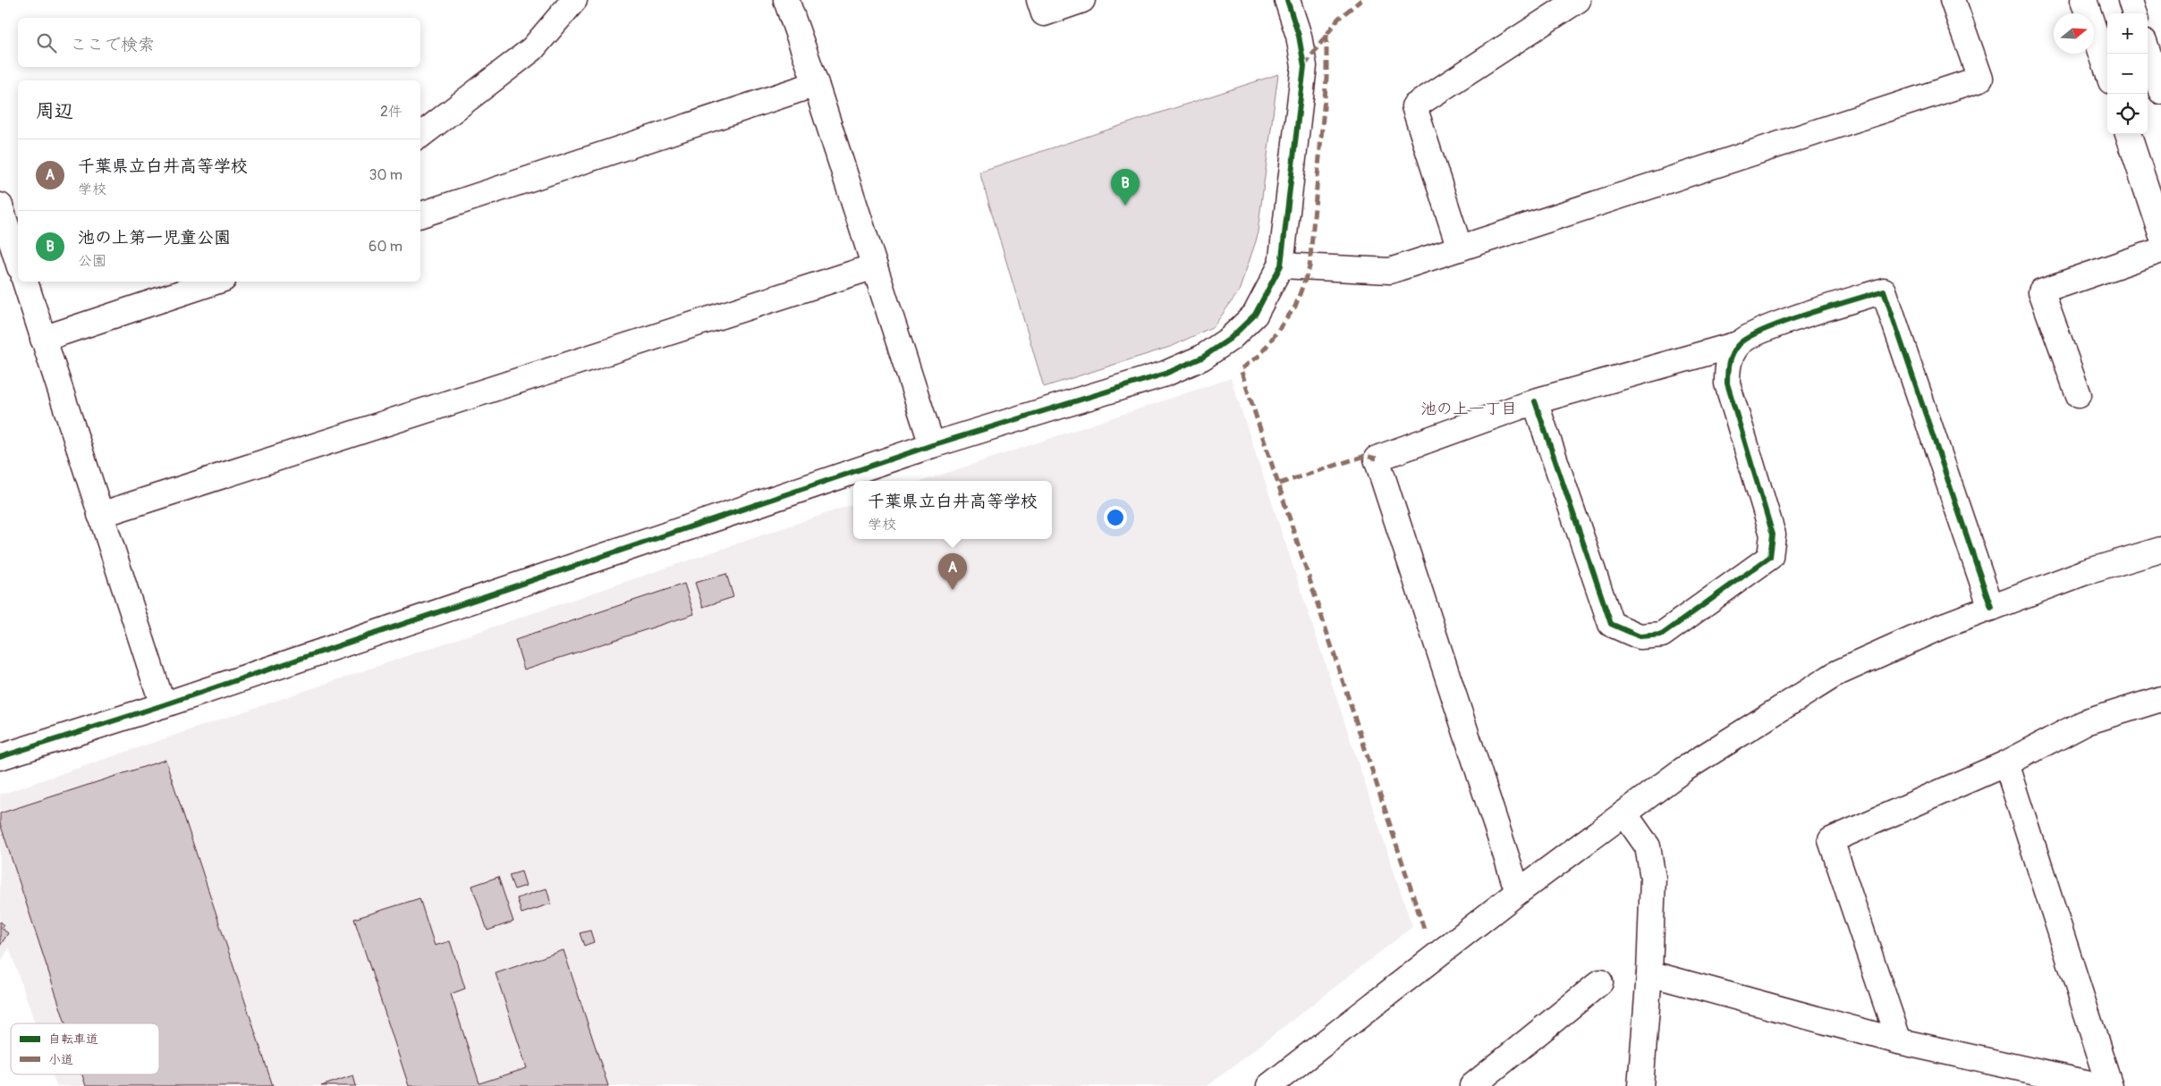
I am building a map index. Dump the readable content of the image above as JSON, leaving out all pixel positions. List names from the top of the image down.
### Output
{
  "districts": ["池の上一丁目"],
  "legend": ["自転車道", "小道"],
  "north": "right",
  "page": {
    "map_buttons": ["+", "−"],
    "search": "ここで検索",
    "heading": ["周辺", "2件"],
    "list": [
      {
        "mark": "A",
        "name": "千葉県立白井高等学校",
        "note": "学校",
        "value": "30 m"
      },
      {
        "mark": "B",
        "name": "池の上第一児童公園",
        "note": "公園",
        "value": "60 m"
      }
    ],
    "pins": ["B", "A"],
    "popup": ["千葉県立白井高等学校", "学校"]
  }
}
